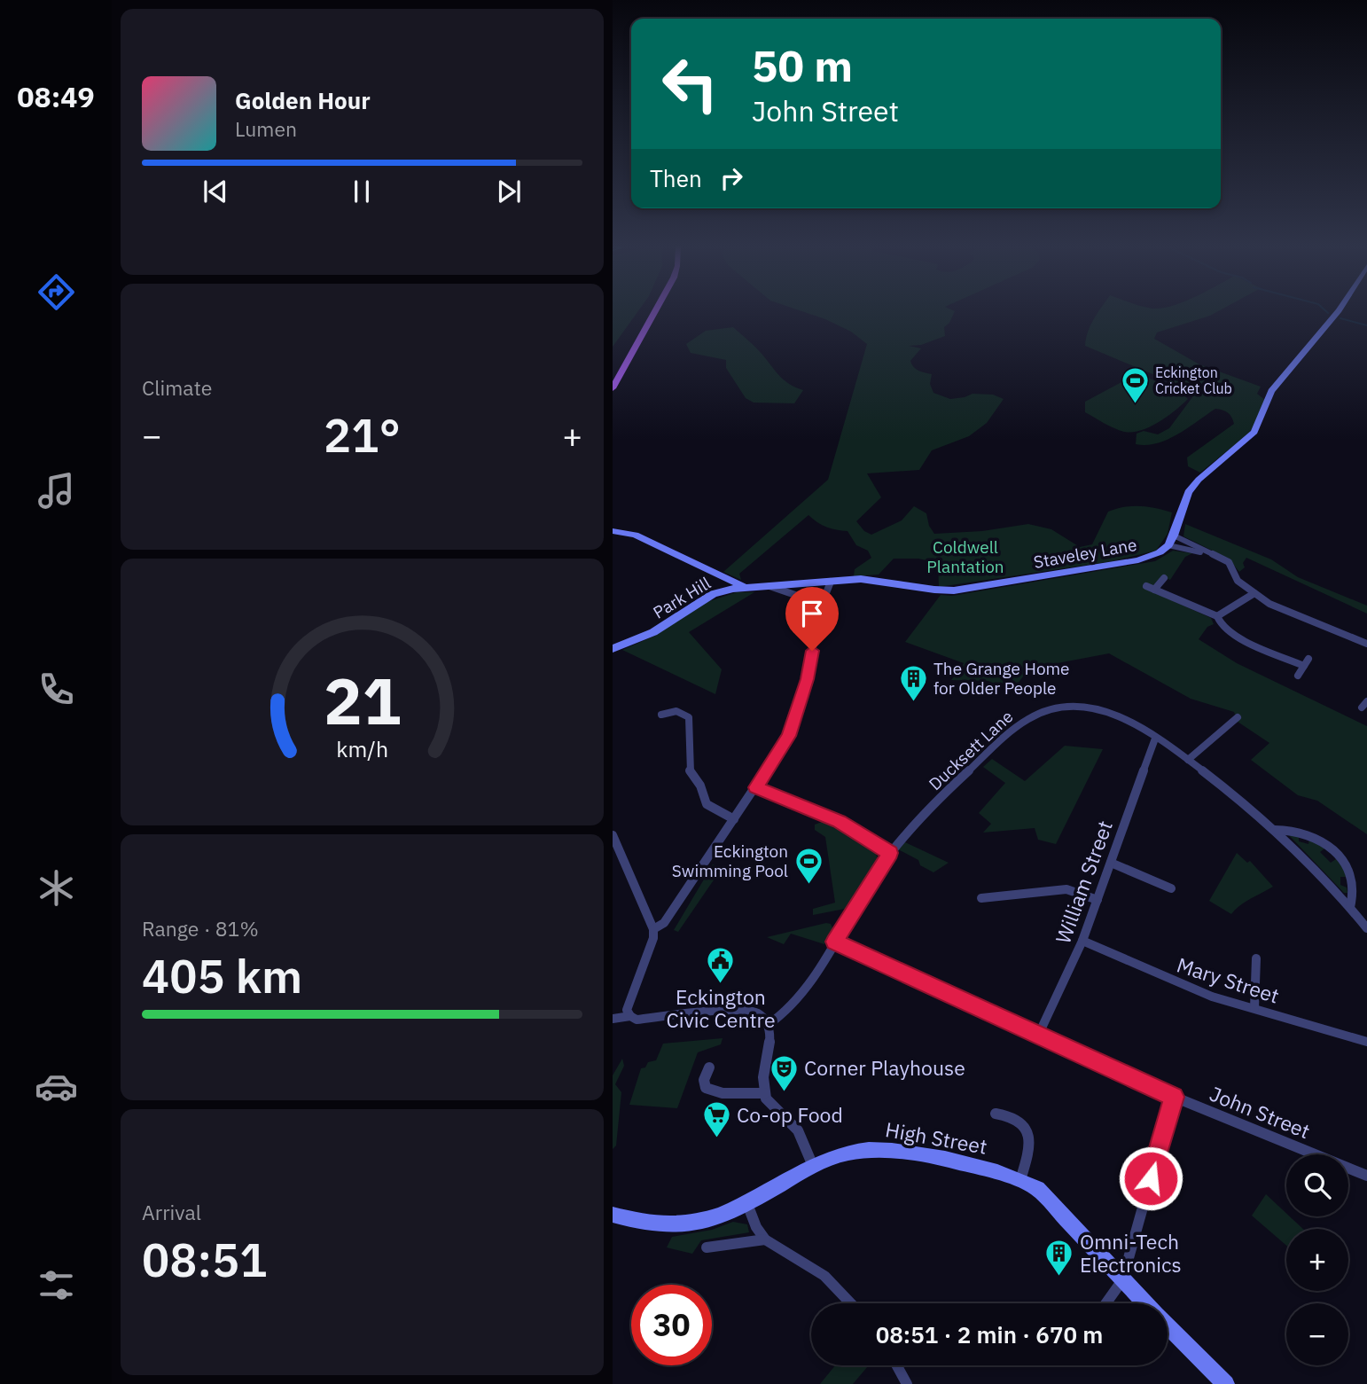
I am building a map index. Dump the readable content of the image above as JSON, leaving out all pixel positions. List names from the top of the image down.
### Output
{
  "streets": {
    "main road": ["Staveley Lane", "Park Hill", "High Street"],
    "street": [
      "Ducksett Lane",
      "William Street",
      "Mary Street",
      "John Street"
    ]
  },
  "crossings": [
    ["Staveley Lane", "Park Hill"],
    ["Ducksett Lane", "William Street"],
    ["Ducksett Lane", "John Street"],
    ["William Street", "Mary Street"],
    ["William Street", "John Street"]
  ],
  "parks": ["Coldwell Plantation"],
  "places": {
    "sports": ["Eckington Cricket Club", "Eckington Swimming Pool"],
    "building": ["The Grange Home for Older People", "Omni-Tech Electronics"],
    "public building": ["Eckington Civic Centre"],
    "theatre": ["Corner Playhouse"],
    "supermarket": ["Co-op Food"]
  },
  "page": {
    "tabs": "08:49",
    "turn": ["50 m", "John Street"],
    "song": ["Golden Hour", "Lumen"],
    "then": "Then",
    "tile": [
      "Climate",
      ["Range · 81%", "405 km"],
      ["Arrival", "08:51"]
    ],
    "heat": ["−", "21°", "+"],
    "map_buttons": ["+", "−"],
    "limit": "30",
    "trip": "08:51 · 2 min · 670 m",
    "gauge": ["21", "km/h"]
  }
}
